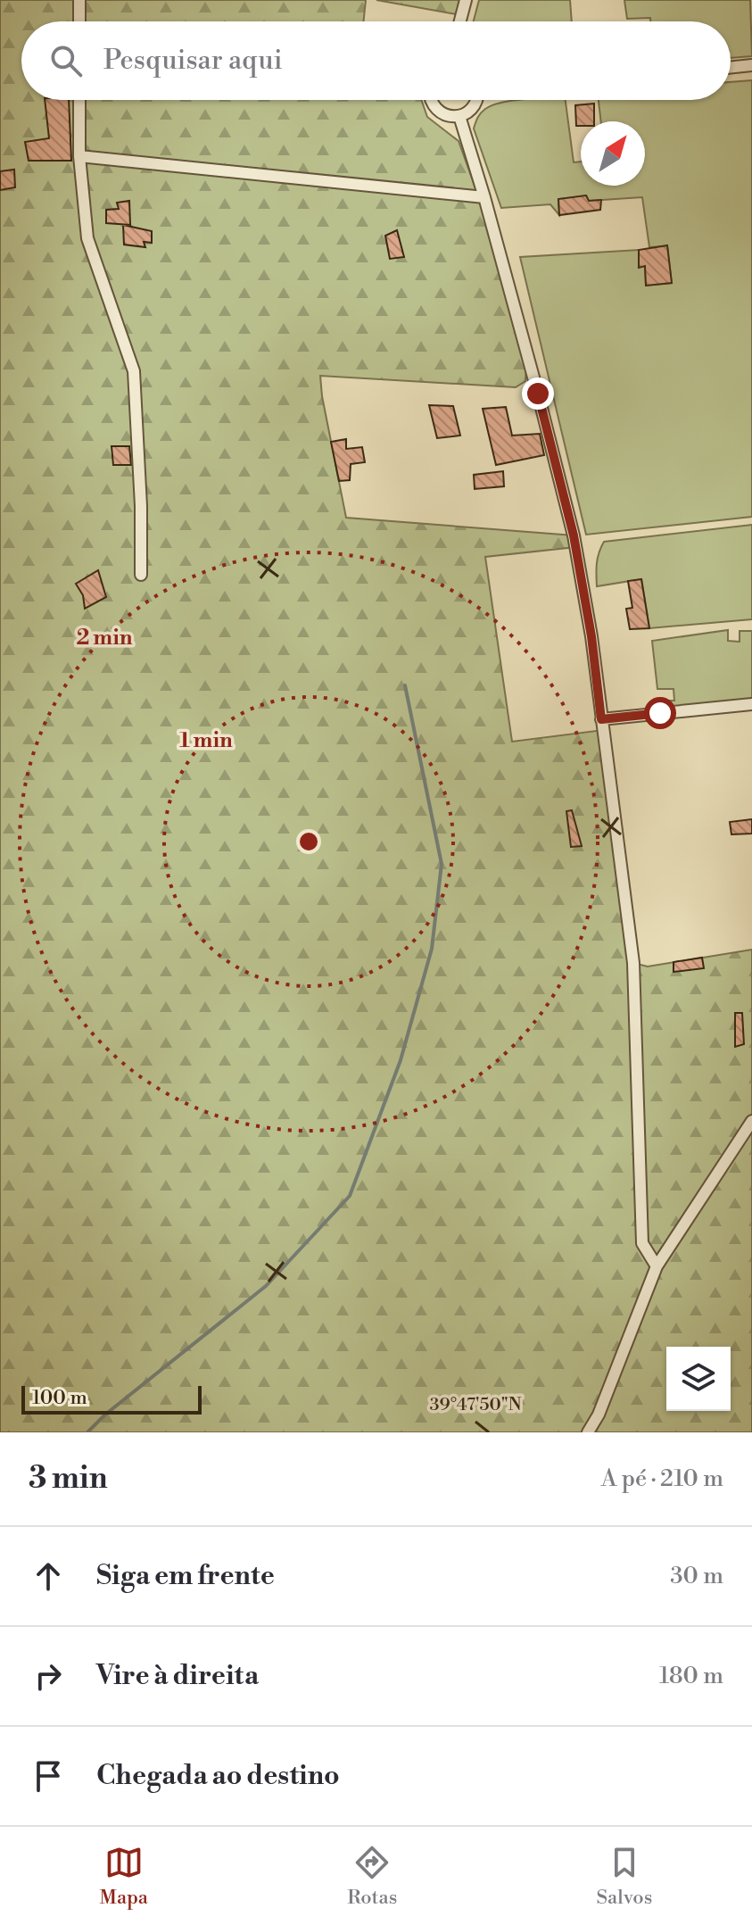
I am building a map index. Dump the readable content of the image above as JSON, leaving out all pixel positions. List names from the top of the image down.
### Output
{
  "scale_bar": "100 m",
  "north": "top right",
  "page": {
    "search": "Pesquisar aqui",
    "scale": "100 m",
    "heading": ["3 min", "A pé · 210 m"],
    "list": [
      ["Siga em frente", "30 m"],
      ["Vire à direita", "180 m"],
      "Chegada ao destino"
    ],
    "nav": ["Mapa", "Rotas", "Salvos"]
  },
  "coordinates": ["39°47'50\"N"],
  "rings": ["2 min", "1 min"]
}
